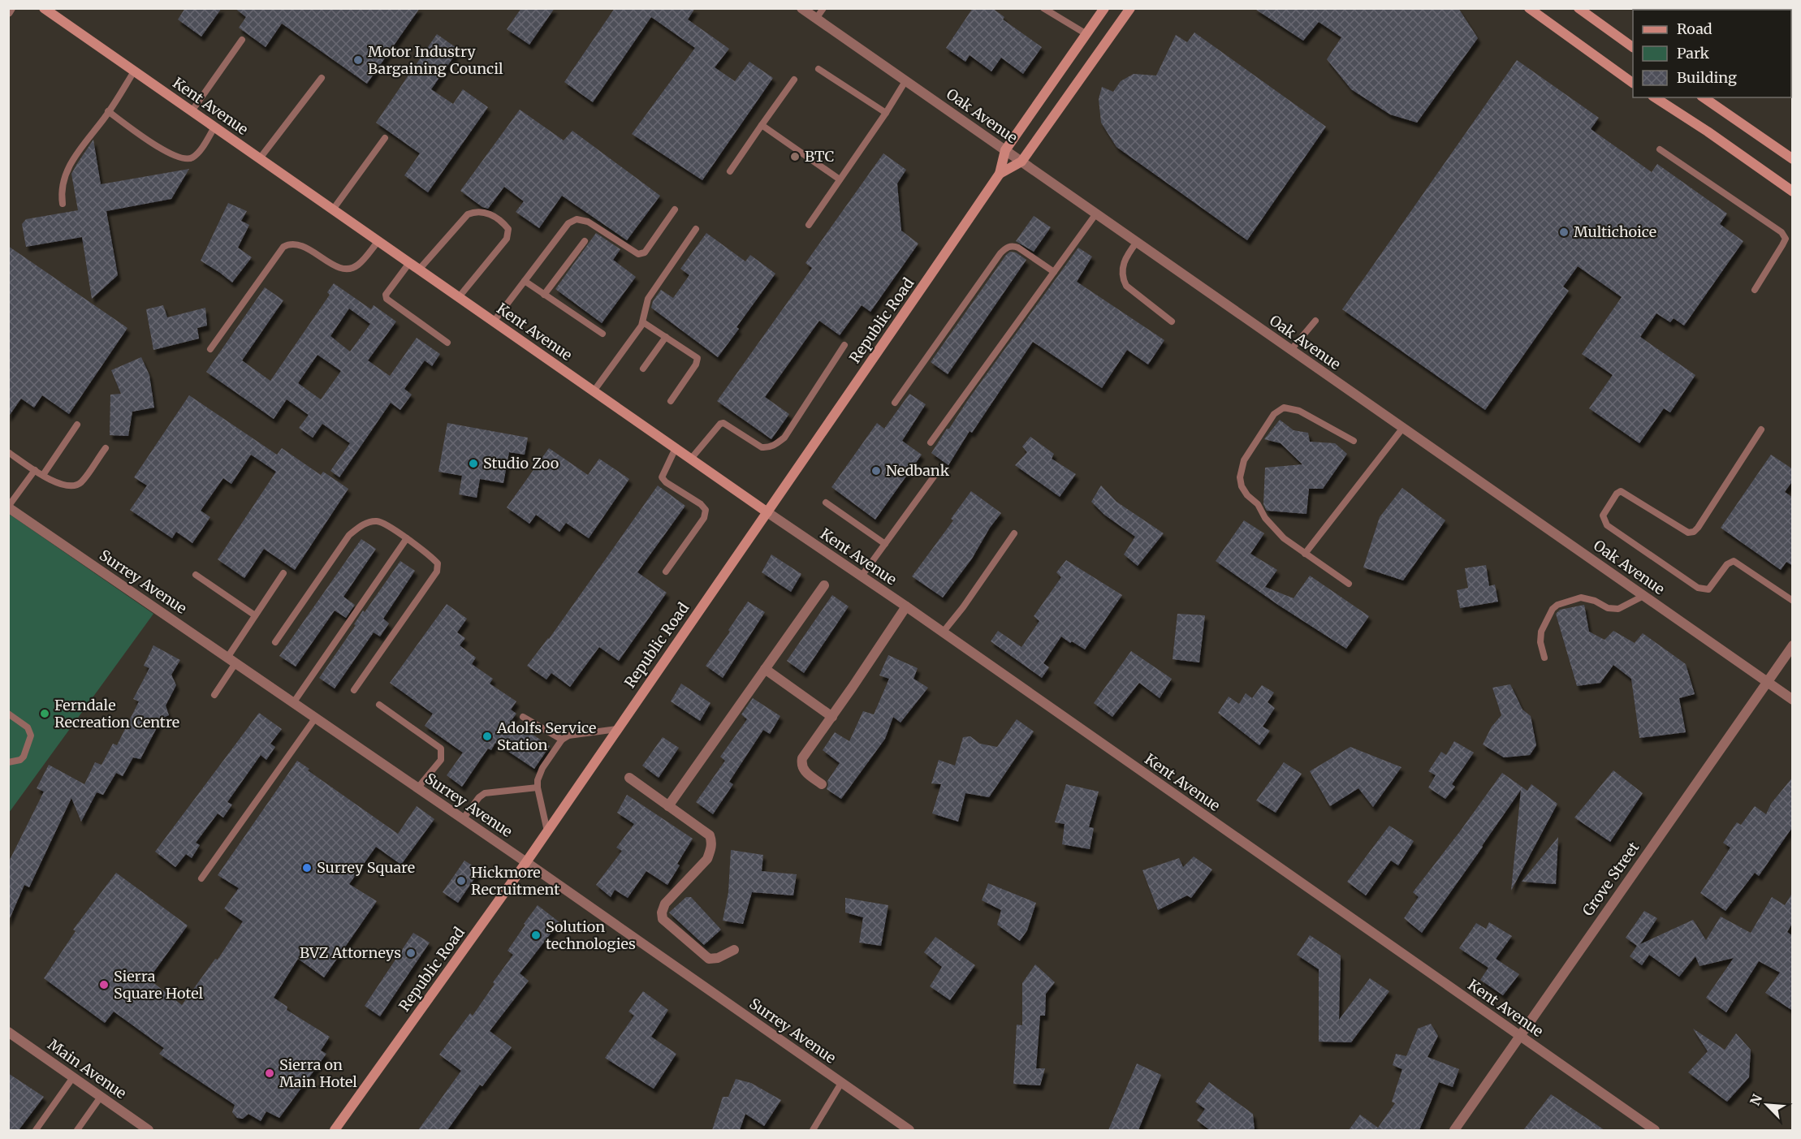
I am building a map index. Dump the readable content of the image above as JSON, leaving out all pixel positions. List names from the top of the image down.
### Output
{
  "streets": {
    "main road": ["Kent Avenue", "Republic Road"],
    "street": [
      "Oak Avenue",
      "Surrey Avenue",
      "Grove Street",
      "Main Avenue"
    ]
  },
  "crossings": [
    ["Kent Avenue", "Republic Road"],
    ["Kent Avenue", "Grove Street"],
    ["Oak Avenue", "Republic Road"],
    ["Oak Avenue", "Grove Street"],
    ["Republic Road", "Surrey Avenue"]
  ],
  "places": [
    "Motor Industry Bargaining Council",
    "BTC",
    "Multichoice",
    "Studio Zoo",
    "Nedbank",
    "Ferndale Recreation Centre",
    "Adolfs Service Station",
    "Surrey Square",
    "Hickmore Recruitment",
    "Solution technologies",
    "BVZ Attorneys",
    "Sierra Square Hotel",
    "Sierra on Main Hotel"
  ],
  "legend": ["Road", "Park", "Building"],
  "north": "top left"
}
